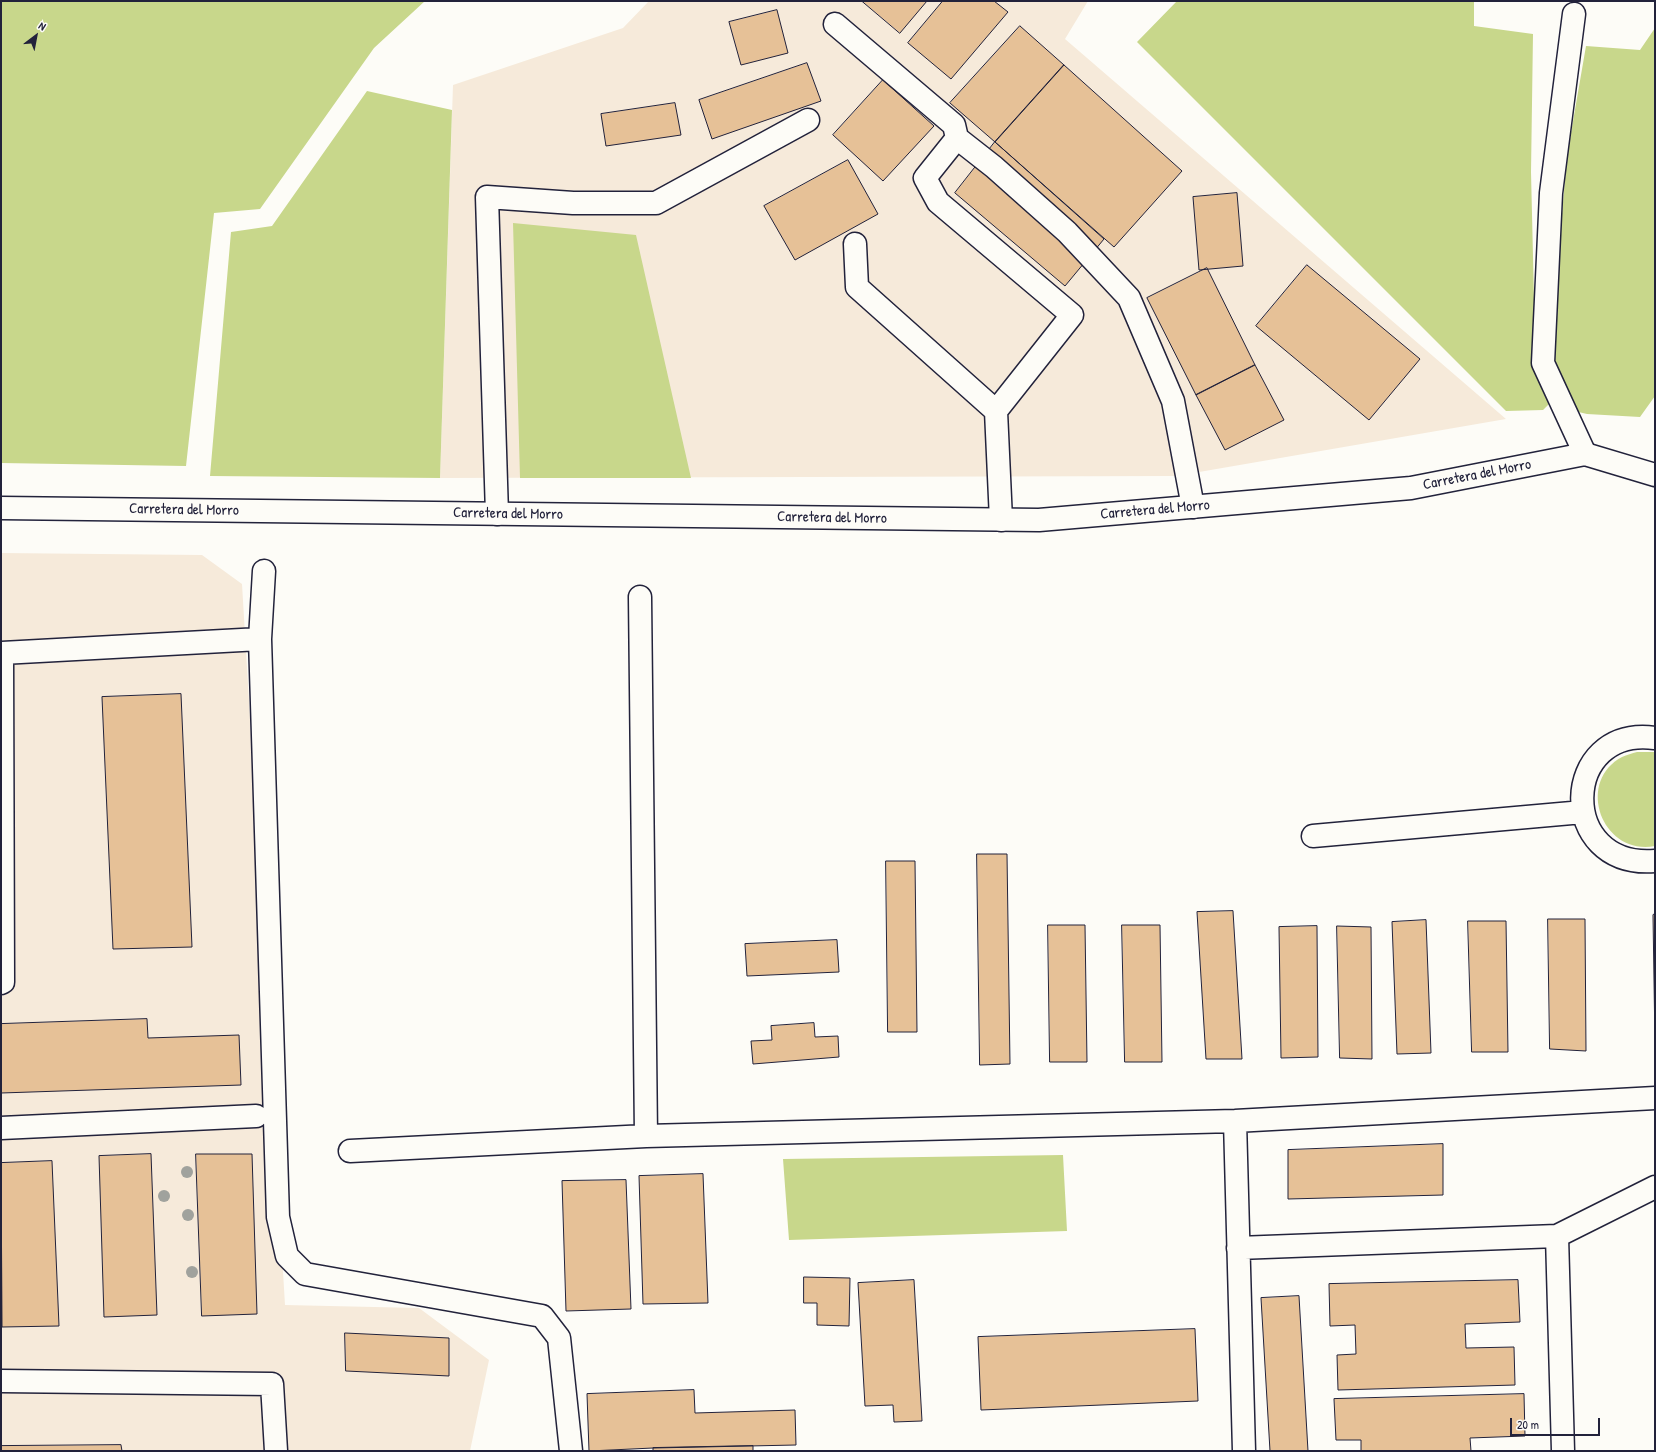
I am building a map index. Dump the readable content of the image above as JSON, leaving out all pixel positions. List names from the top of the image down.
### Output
{
  "streets": {
    "main road": ["Carretera del Morro"]
  },
  "scale_bar": "20 m",
  "north": "top right"
}
